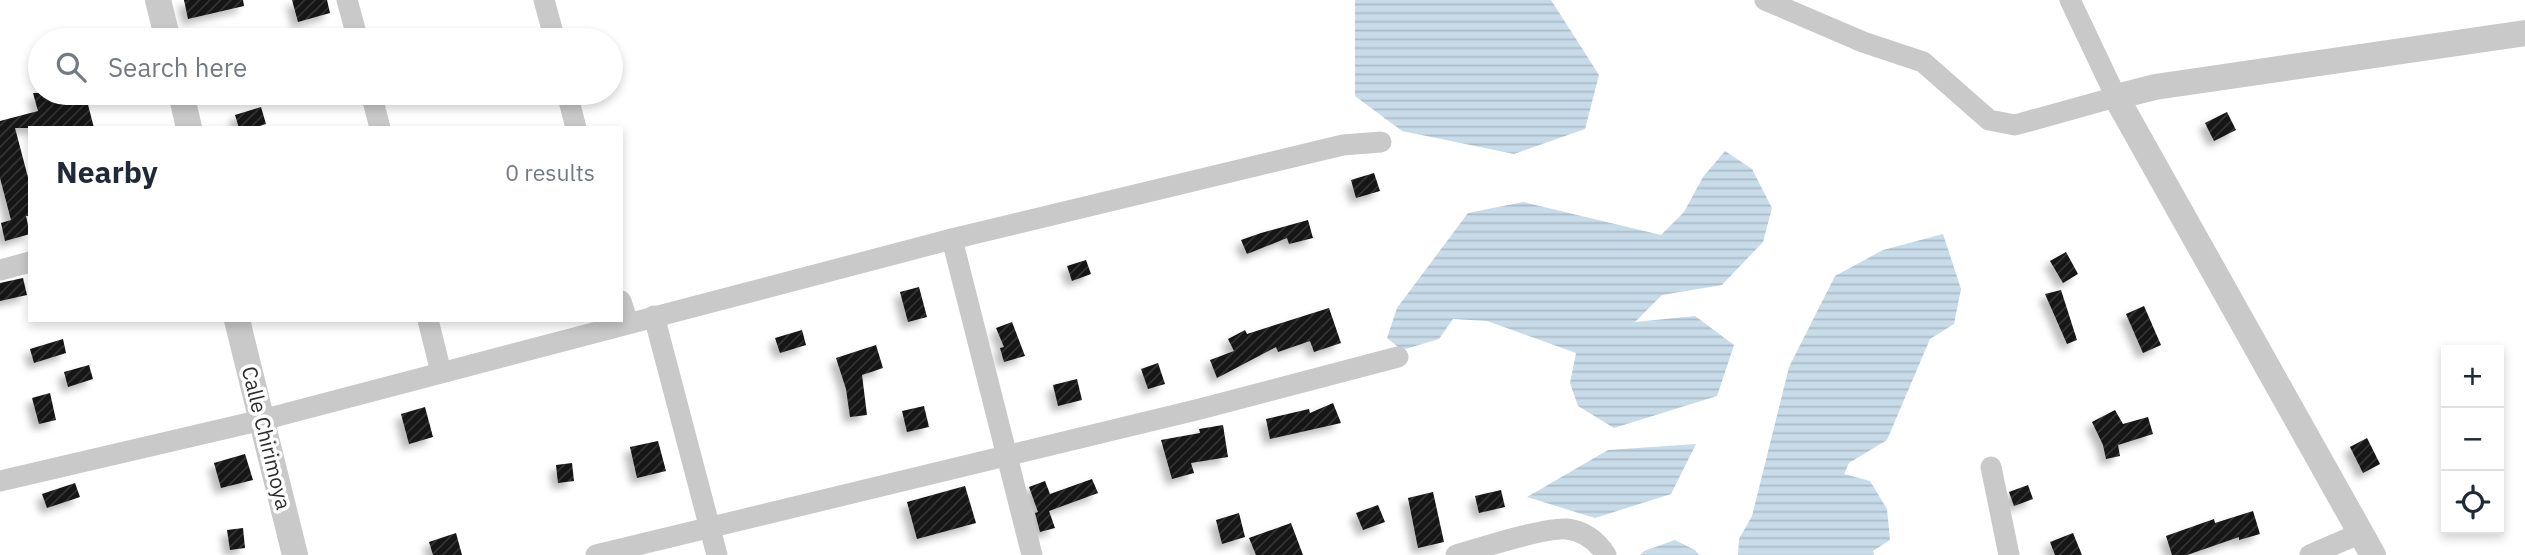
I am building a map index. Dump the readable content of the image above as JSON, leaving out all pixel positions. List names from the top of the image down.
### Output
{
  "streets": {
    "street": ["Calle Chirimoya"]
  },
  "page": {
    "search": "Search here",
    "heading": ["Nearby", "0 results"],
    "map_buttons": ["+", "−"]
  }
}
